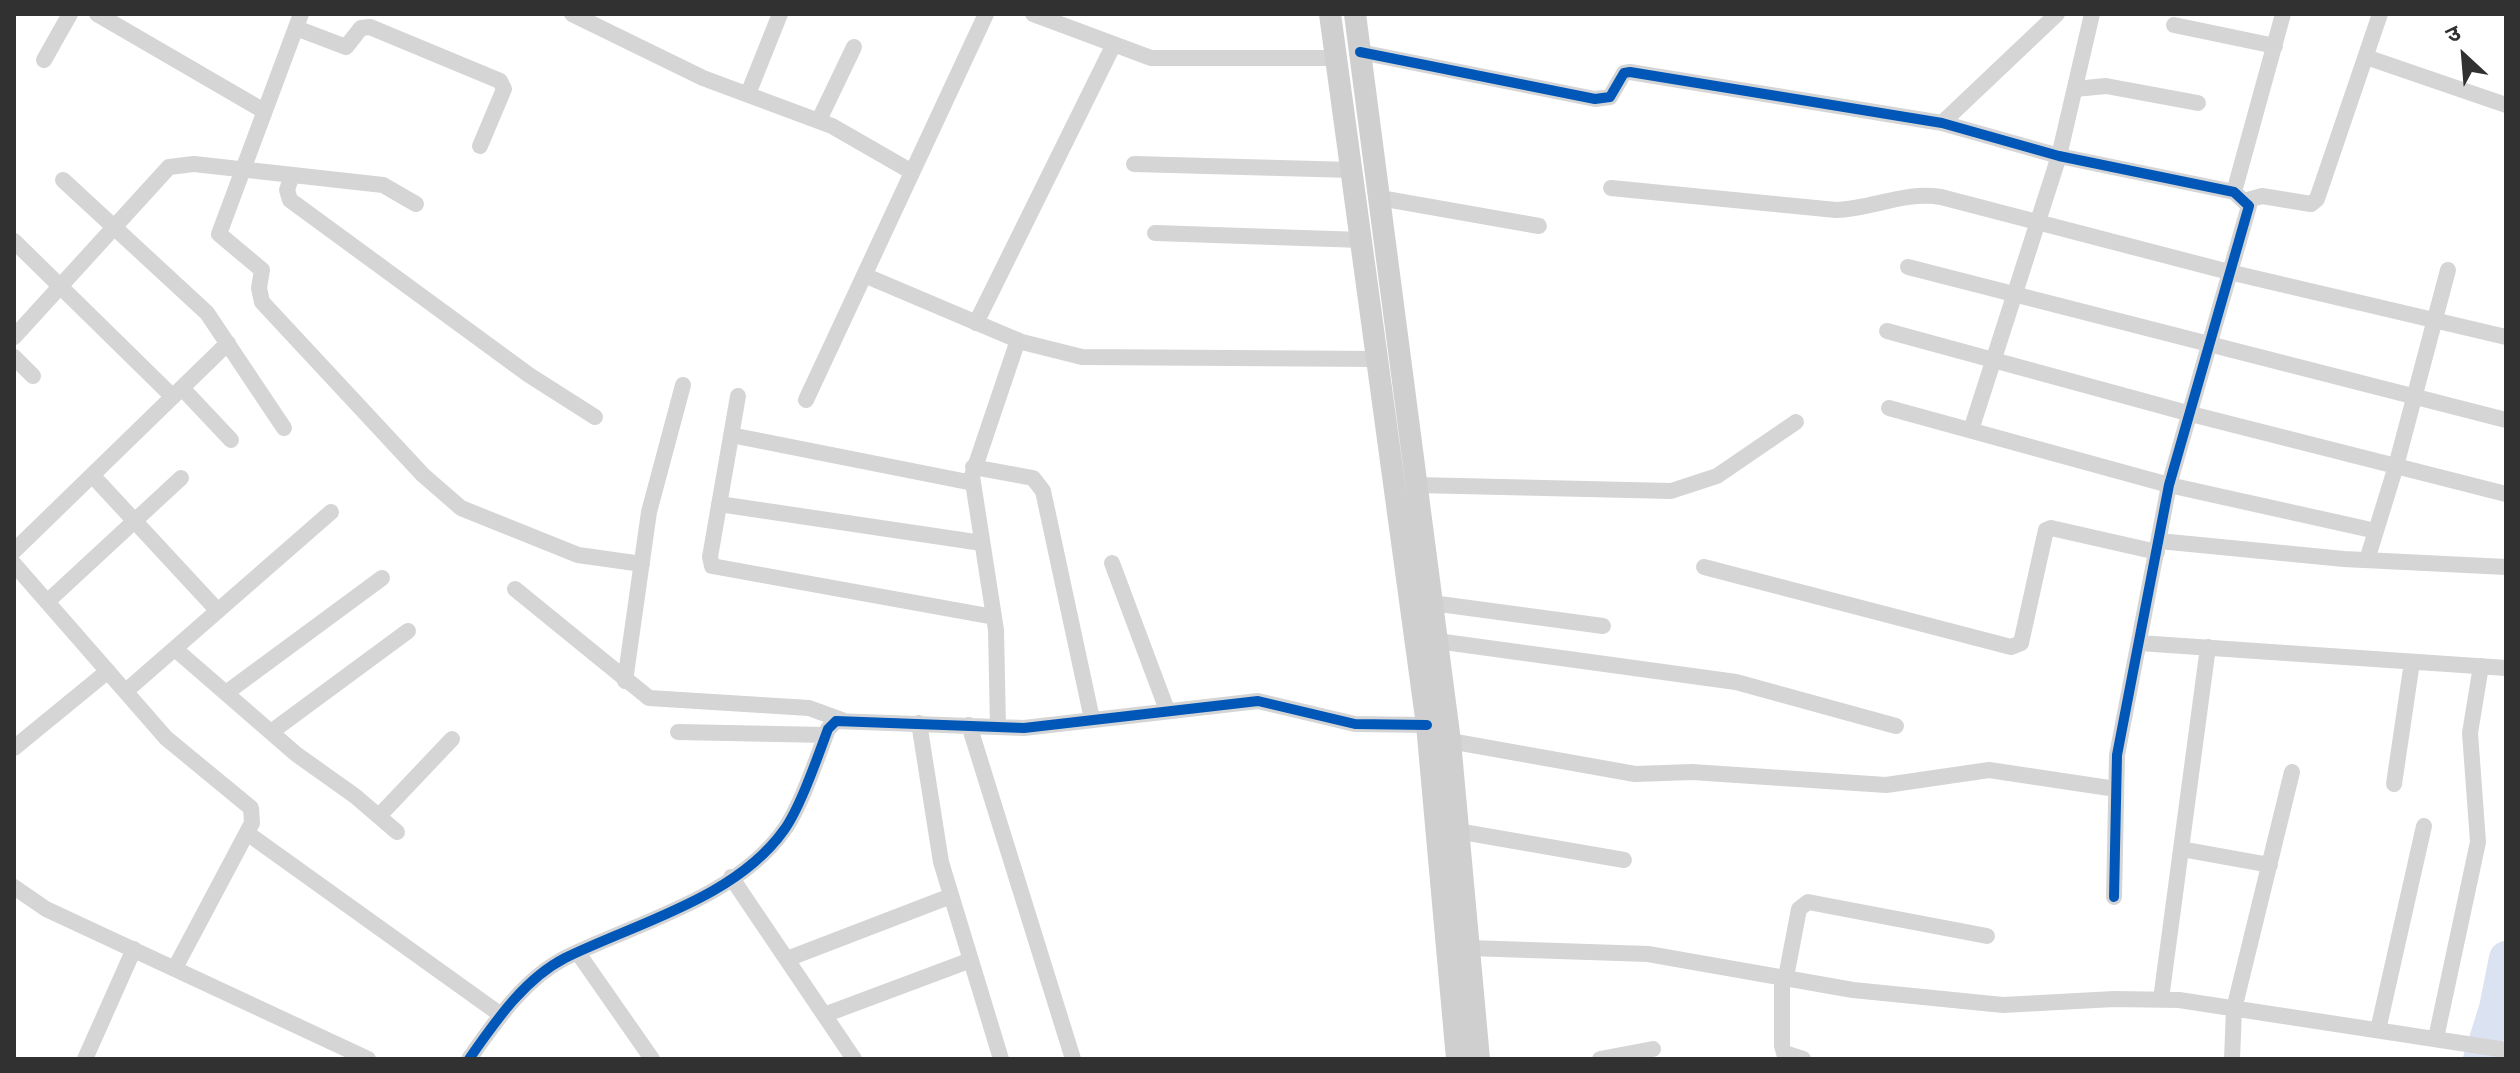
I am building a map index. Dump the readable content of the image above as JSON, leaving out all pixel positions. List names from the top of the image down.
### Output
{
  "north": "top left"
}
